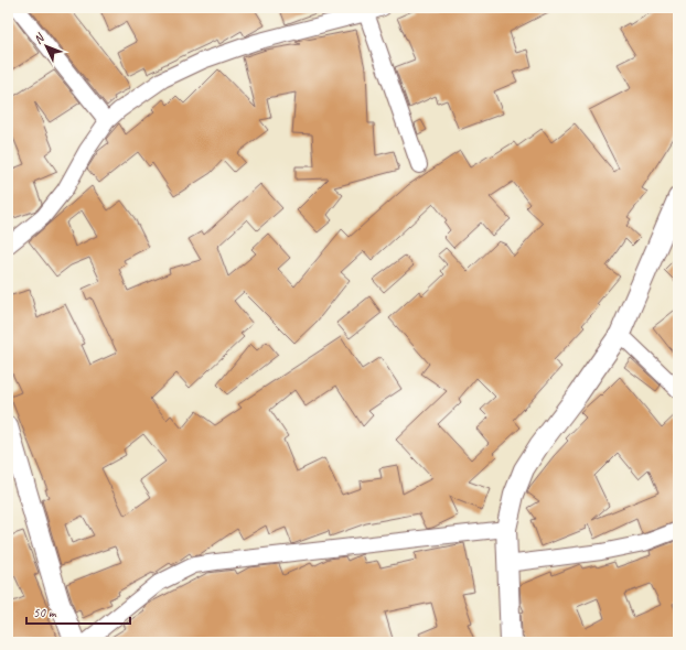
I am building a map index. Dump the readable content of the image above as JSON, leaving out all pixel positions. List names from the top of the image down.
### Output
{
  "scale_bar": "50 m",
  "north": "top left"
}
